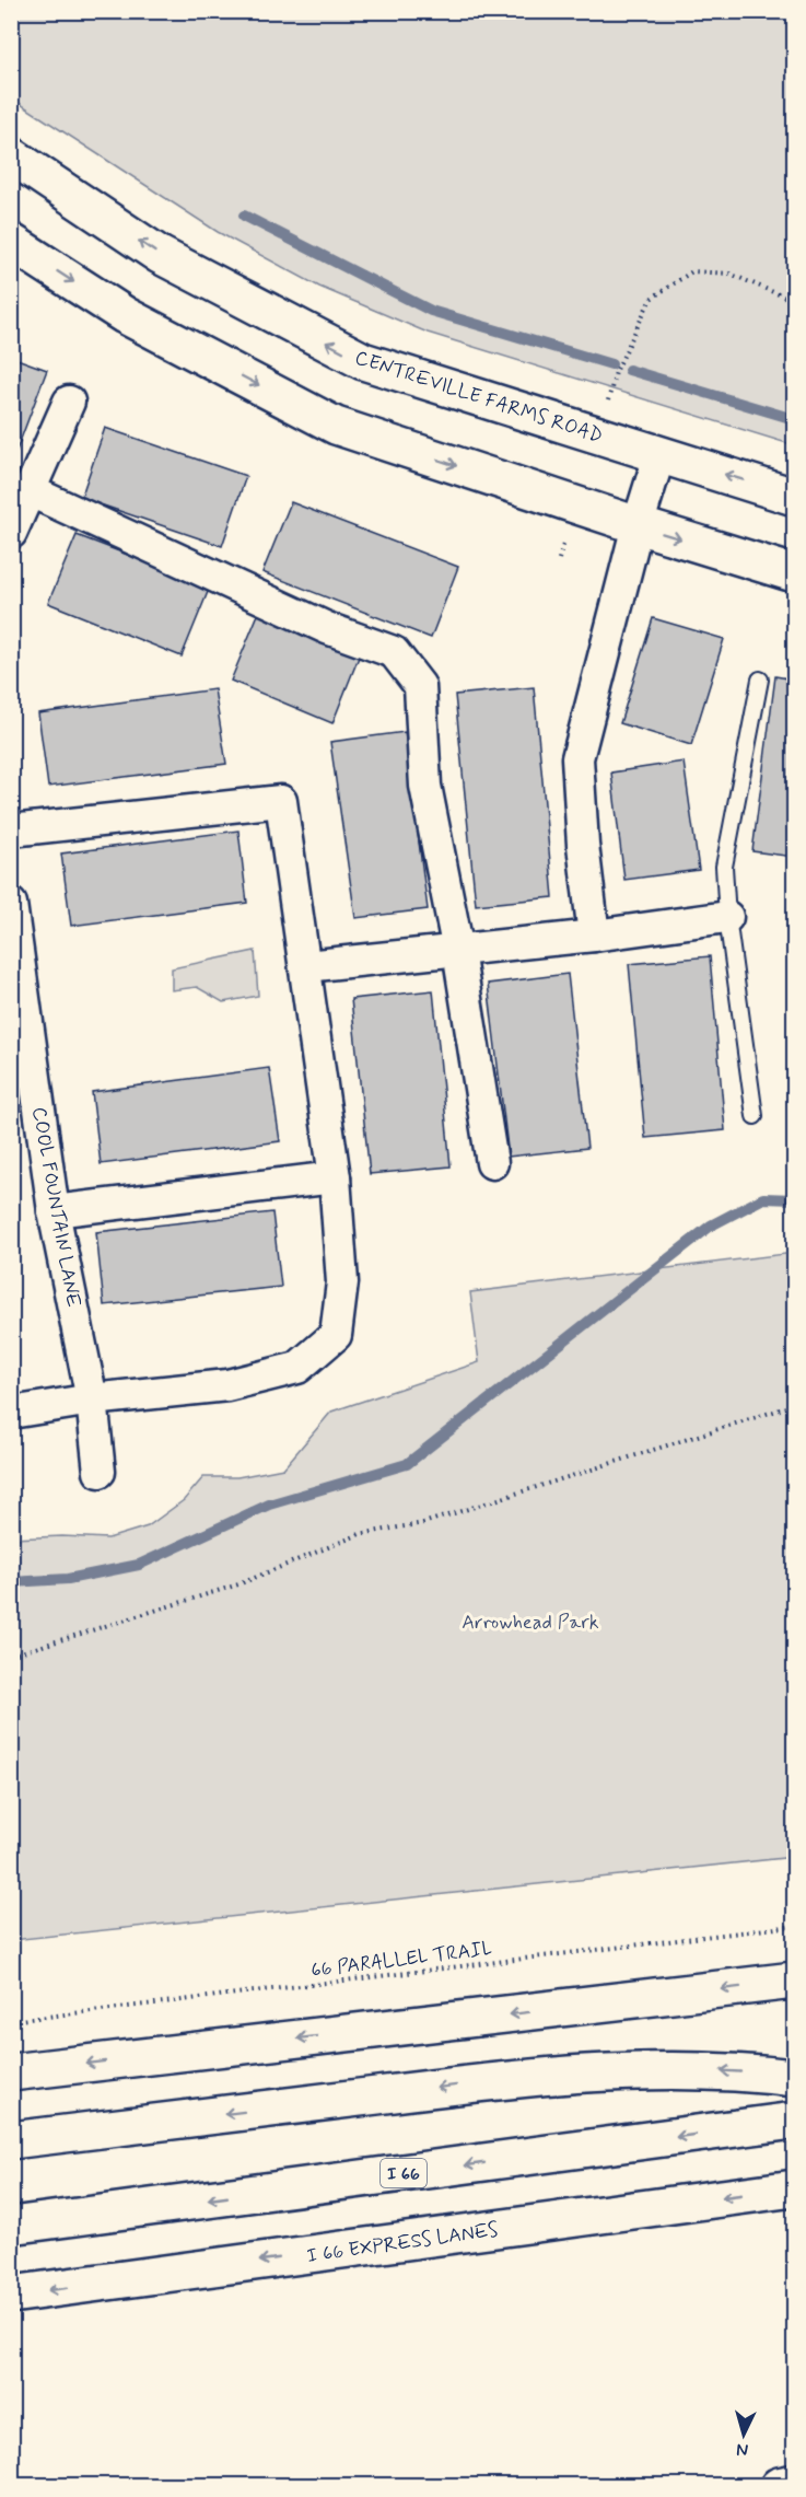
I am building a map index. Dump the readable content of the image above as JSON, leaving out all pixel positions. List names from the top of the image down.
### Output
{
  "streets": {
    "main road": ["CENTREVILLE FARMS ROAD", "I 66", "I 66 EXPRESS LANES"],
    "street": ["COOL FOUNTAIN LANE"],
    "path": ["66 PARALLEL TRAIL"]
  },
  "parks": ["Arrowhead Park"],
  "north": "bottom"
}
